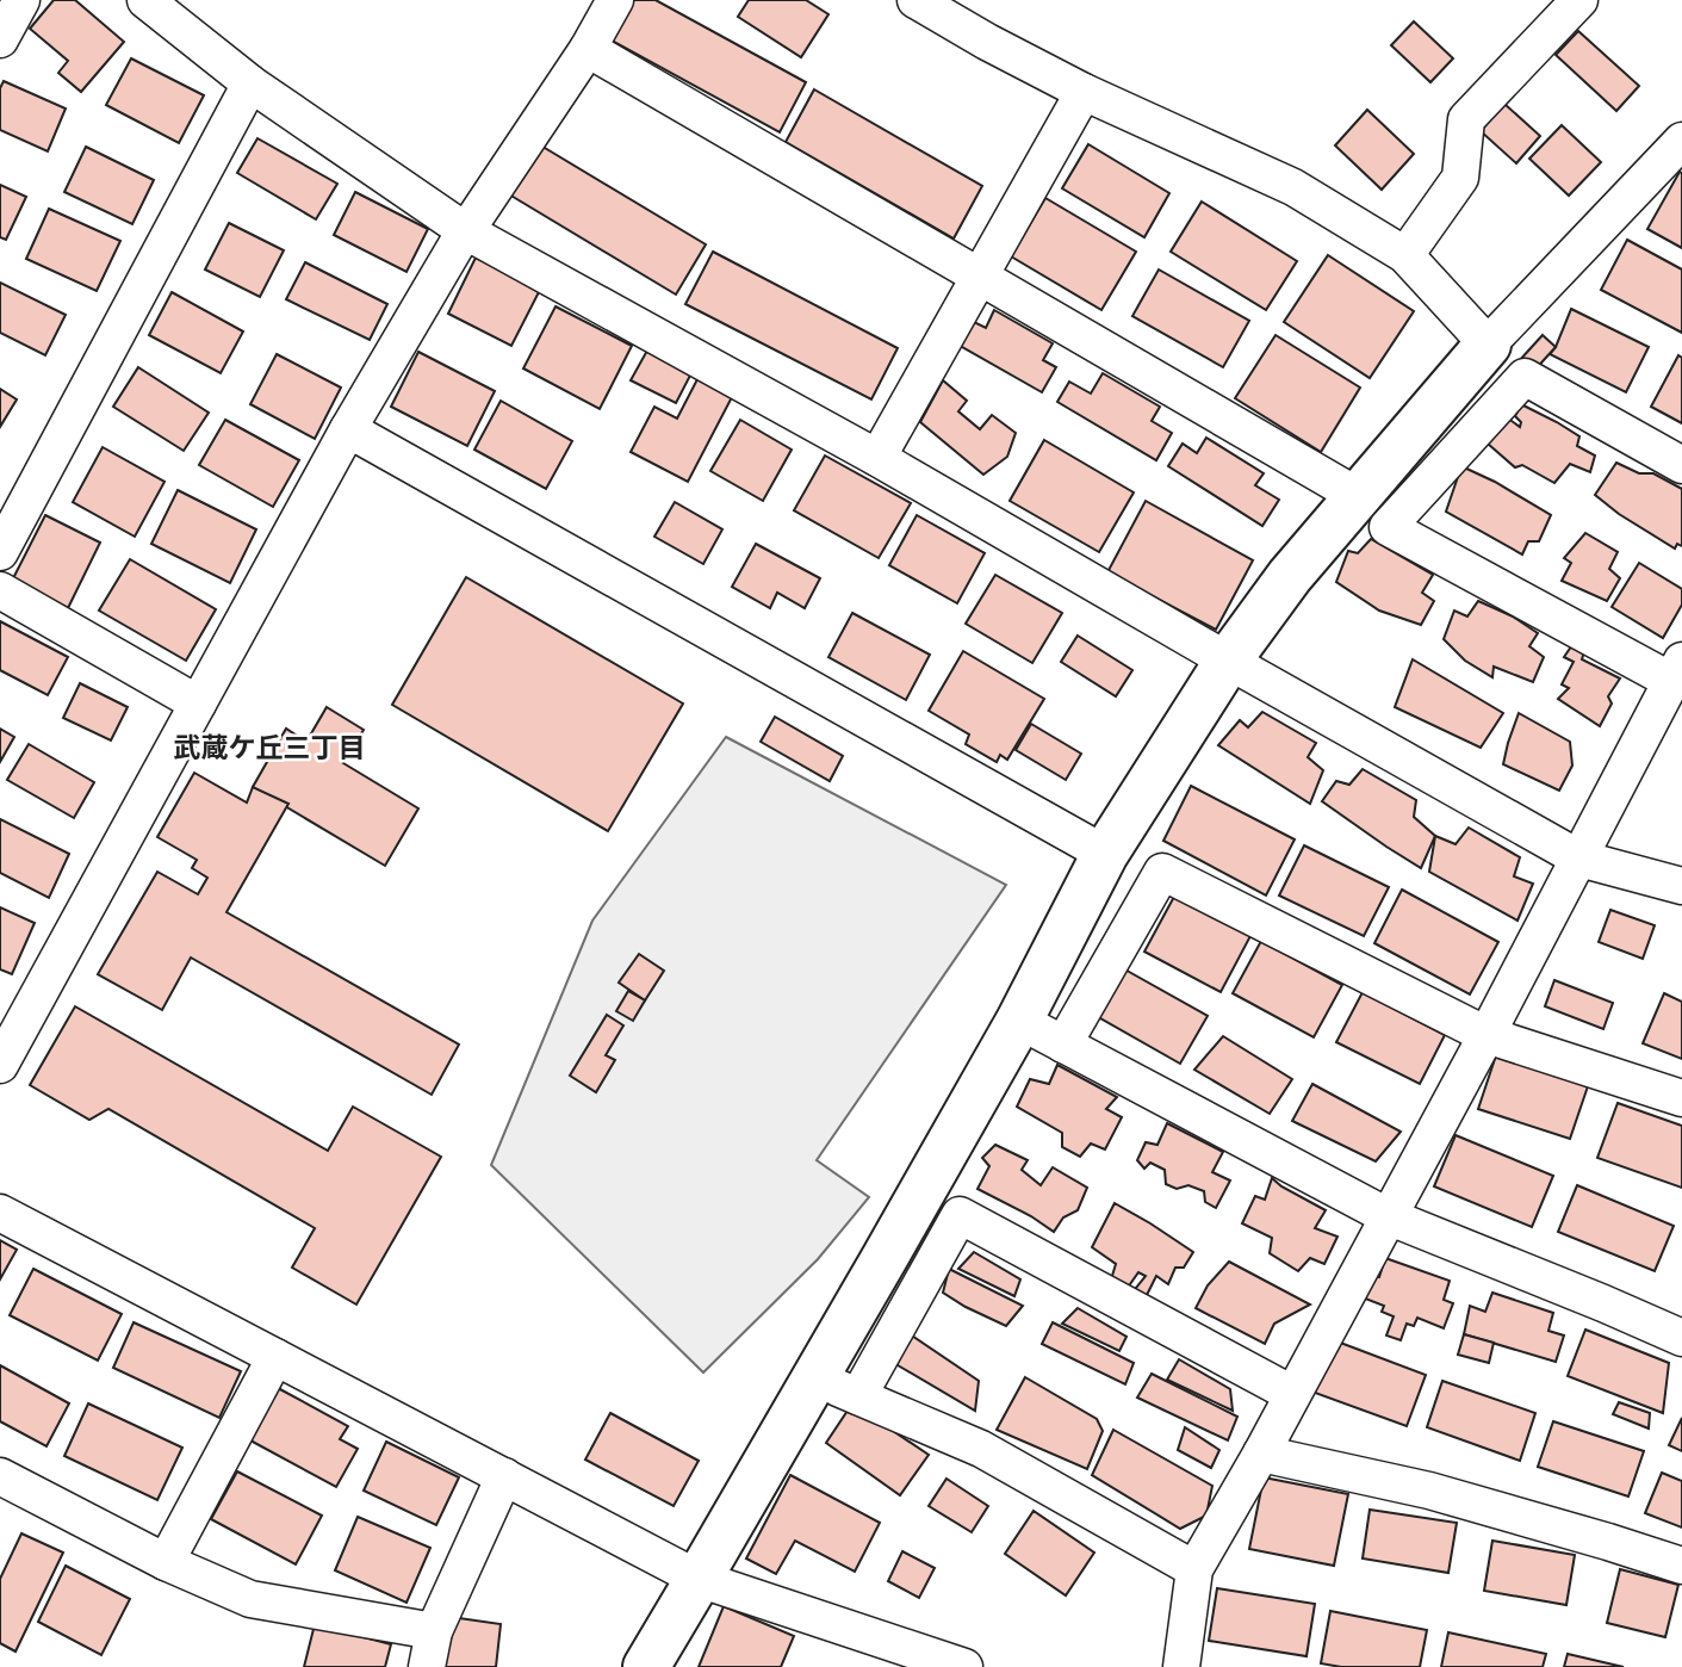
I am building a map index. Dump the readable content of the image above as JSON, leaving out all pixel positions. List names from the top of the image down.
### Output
{
  "districts": ["武蔵ケ丘三丁目"]
}
